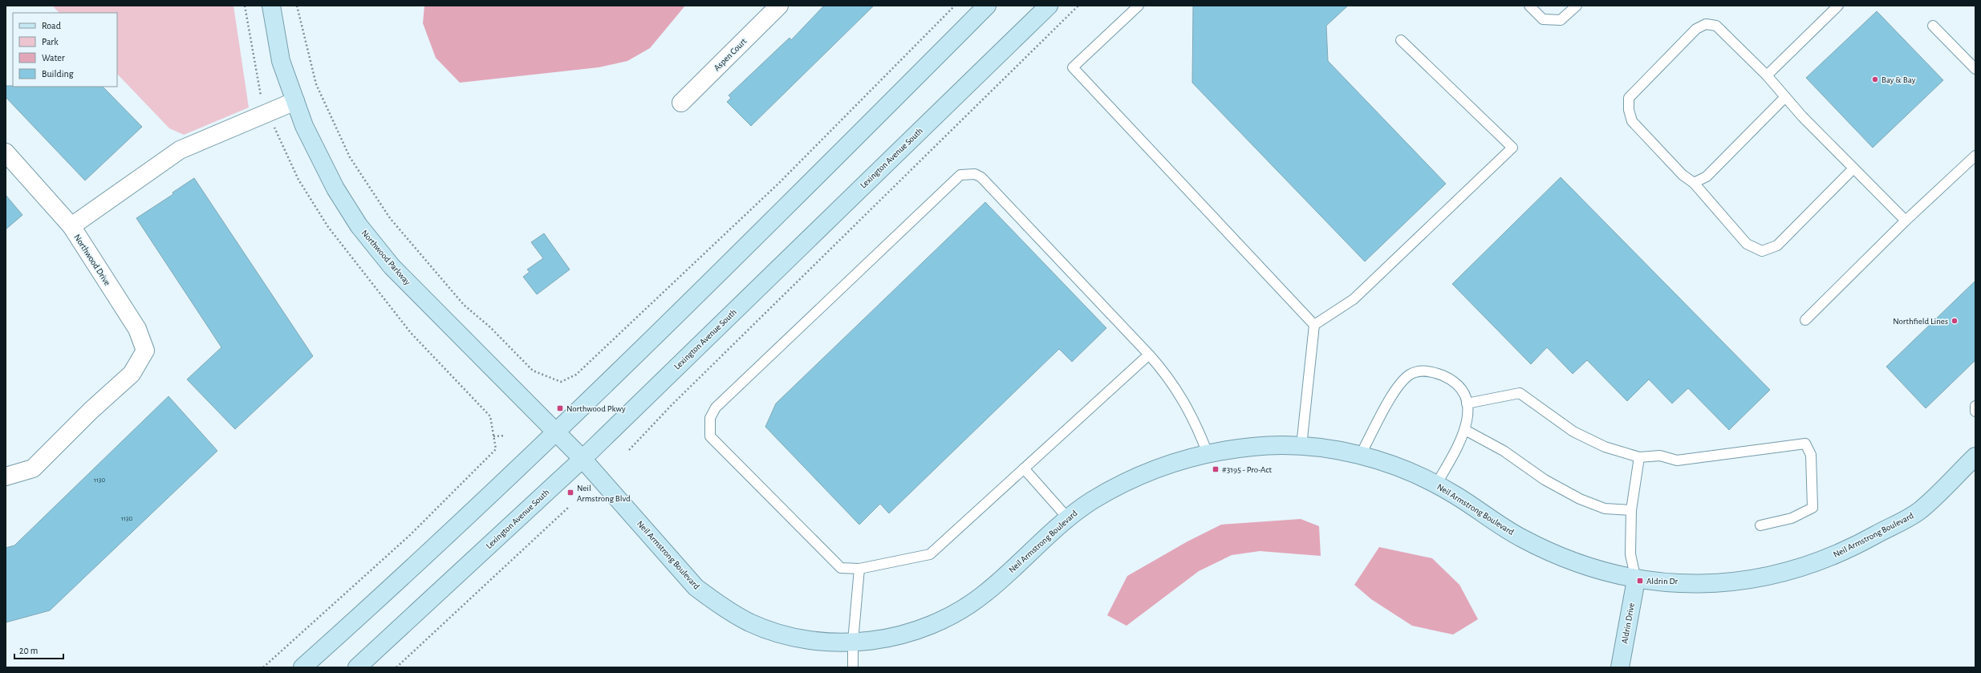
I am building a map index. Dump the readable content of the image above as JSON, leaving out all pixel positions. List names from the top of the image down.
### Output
{
  "streets": {
    "street": [
      "Aspen Court",
      "Lexington Avenue South",
      "Northwood Parkway",
      "Northwood Drive",
      "Neil Armstrong Boulevard",
      "Aldrin Drive"
    ]
  },
  "crossings": [
    ["Lexington Avenue South", "Northwood Parkway"],
    ["Lexington Avenue South", "Neil Armstrong Boulevard"],
    ["Northwood Parkway", "Northwood Drive"],
    ["Northwood Parkway", "Neil Armstrong Boulevard"],
    ["Neil Armstrong Boulevard", "Aldrin Drive"]
  ],
  "places": {
    "other": ["Bay & Bay", "Northfield Lines"],
    "transit": [
      "Northwood Pkwy",
      "#3195 - Pro-Act",
      "Neil Armstrong Blvd",
      "Aldrin Dr"
    ]
  },
  "house_numbers": ["1130", "1130"],
  "legend": [
    "Road",
    "Park",
    "Water",
    "Building"
  ],
  "scale_bar": "20 m"
}
